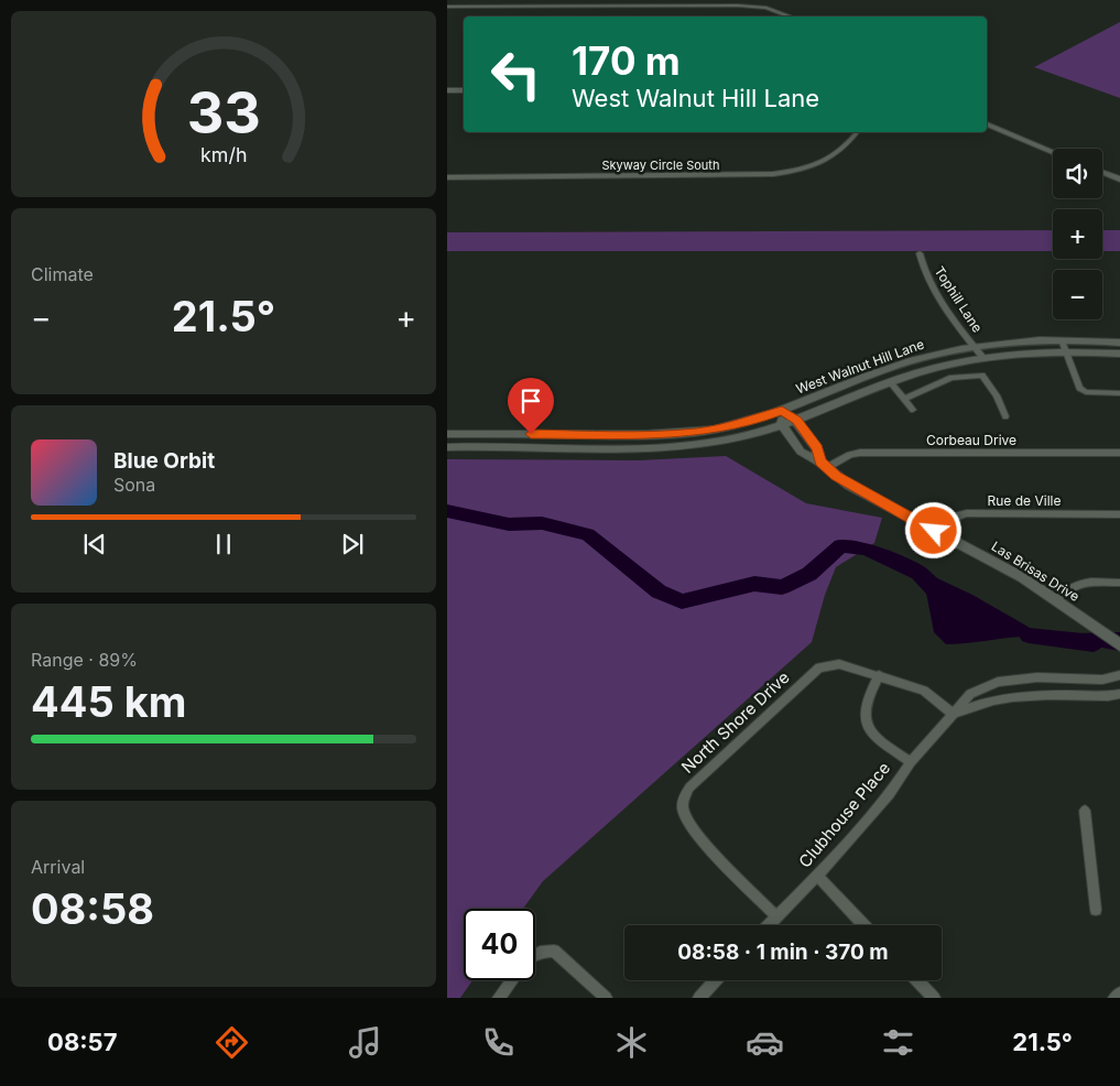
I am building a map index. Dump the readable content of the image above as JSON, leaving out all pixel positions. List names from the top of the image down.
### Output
{
  "streets": {
    "main road": ["West Walnut Hill Lane", "Las Brisas Drive"],
    "street": [
      "Skyway Circle South",
      "Tophill Lane",
      "Corbeau Drive",
      "Rue de Ville",
      "North Shore Drive",
      "Clubhouse Place"
    ]
  },
  "crossings": [
    ["Tophill Lane", "West Walnut Hill Lane"],
    ["West Walnut Hill Lane", "Las Brisas Drive"],
    ["Corbeau Drive", "Las Brisas Drive"],
    ["Rue de Ville", "Las Brisas Drive"],
    ["North Shore Drive", "Clubhouse Place"]
  ],
  "page": {
    "turn": ["170 m", "West Walnut Hill Lane"],
    "map_buttons": ["+", "−"],
    "tile": [
      "Climate",
      ["Range · 89%", "445 km"],
      ["Arrival", "08:58"]
    ],
    "heat": ["−", "21.5°", "+"],
    "song": ["Blue Orbit", "Sona"],
    "limit": "40",
    "trip": "08:58 · 1 min · 370 m",
    "tabs": ["08:57", "21.5°"],
    "gauge": ["33", "km/h"]
  }
}
